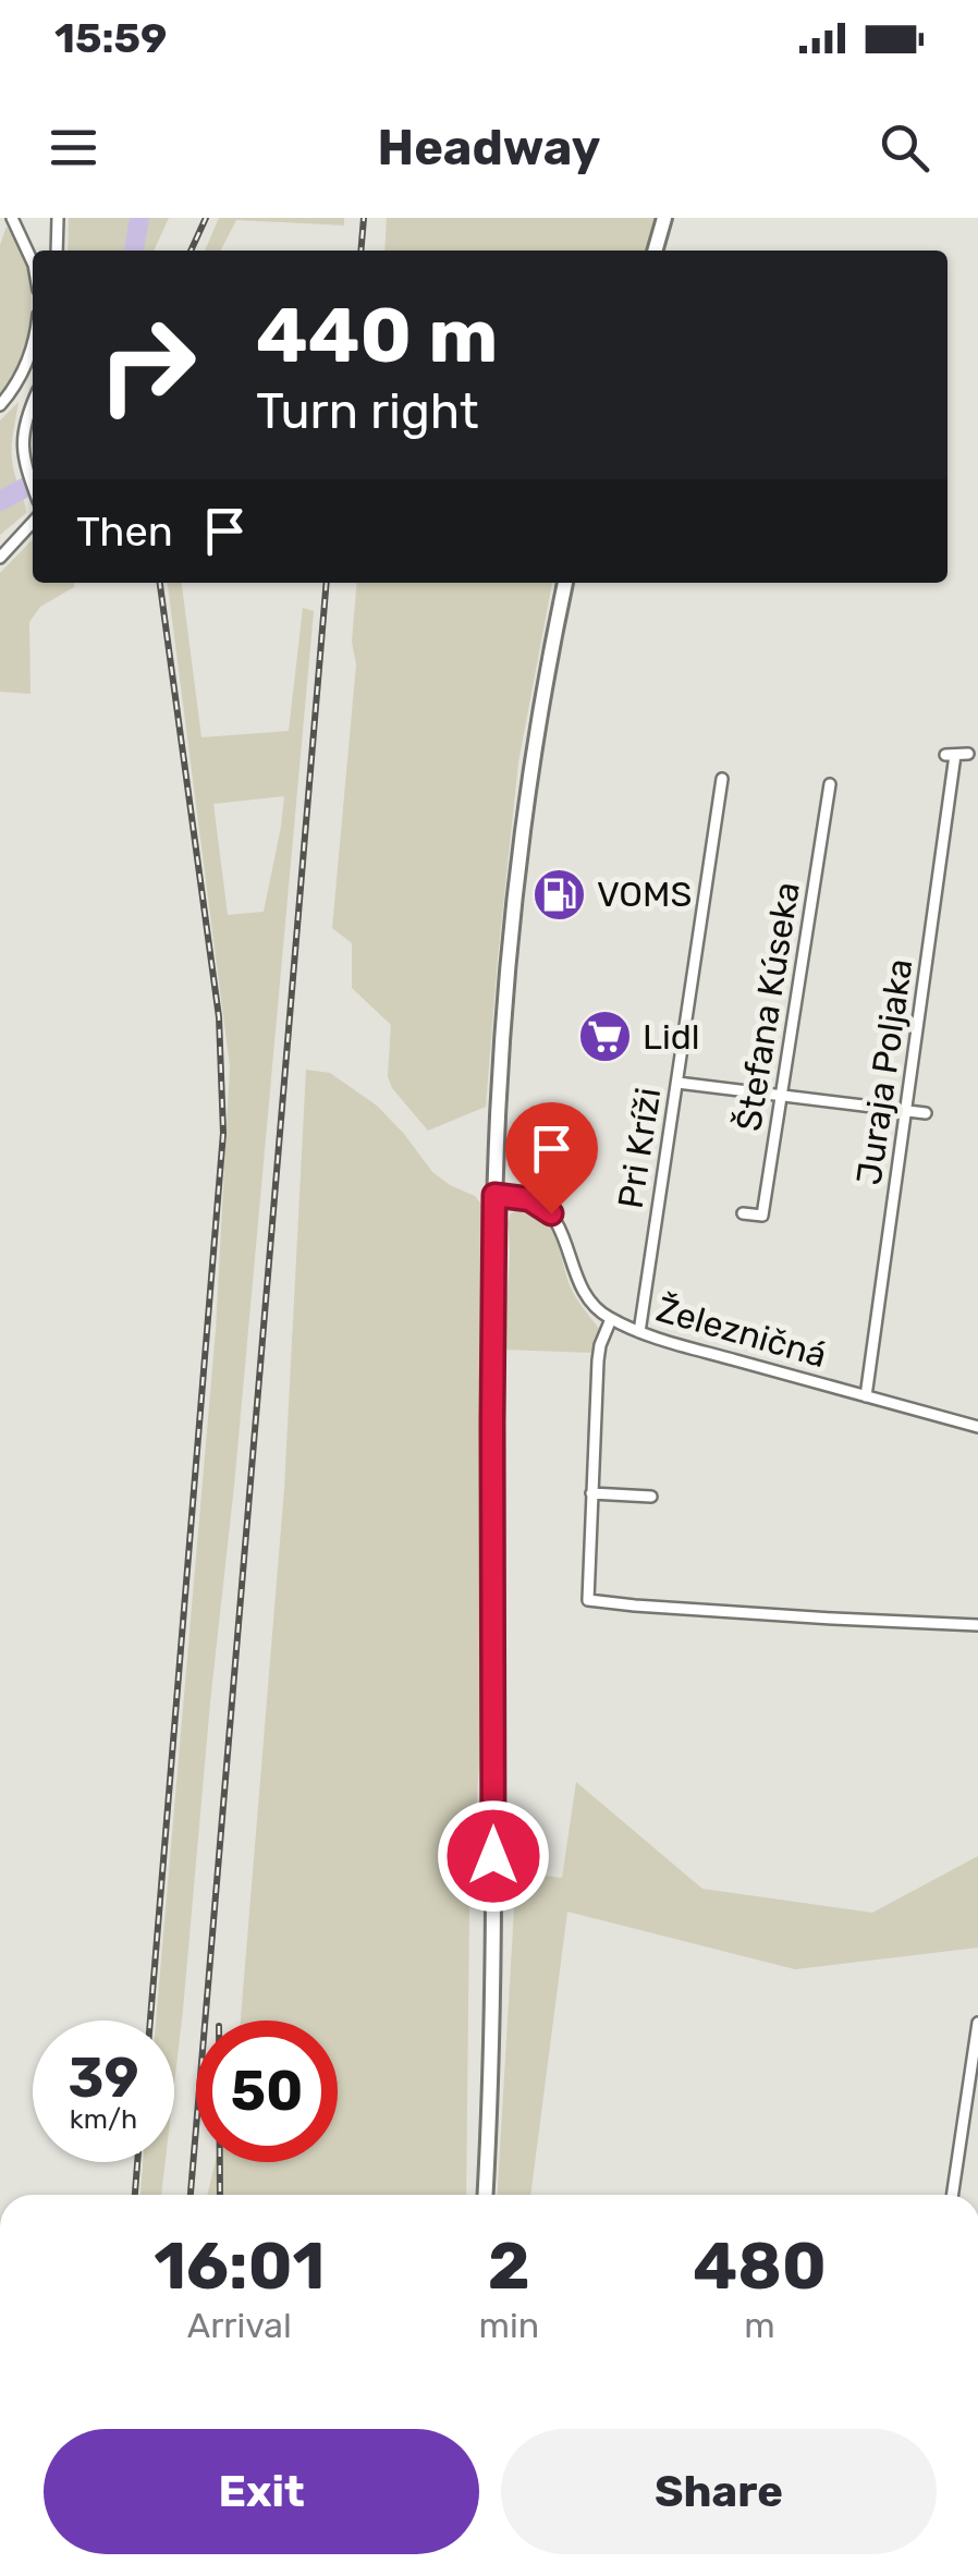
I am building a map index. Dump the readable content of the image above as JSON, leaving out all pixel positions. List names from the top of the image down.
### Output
{
  "streets": {
    "street": [
      "Štefana Kúseka",
      "Juraja Poljaka",
      "Pri Kríži",
      "Železničná"
    ]
  },
  "crossings": [
    ["Juraja Poljaka", "Železničná"],
    ["Pri Kríži", "Železničná"]
  ],
  "places": {
    "fuel station": ["VOMS"],
    "supermarket": ["Lidl"]
  },
  "page": {
    "status": "15:59",
    "header": "Headway",
    "turn": ["440 m", "Turn right"],
    "then": "Then",
    "speed": "39 km/h",
    "limit": "50",
    "eta": [
      "16:01",
      "Arrival",
      "2",
      "min",
      "480",
      "m"
    ],
    "buttons": ["Exit", "Share"]
  }
}
